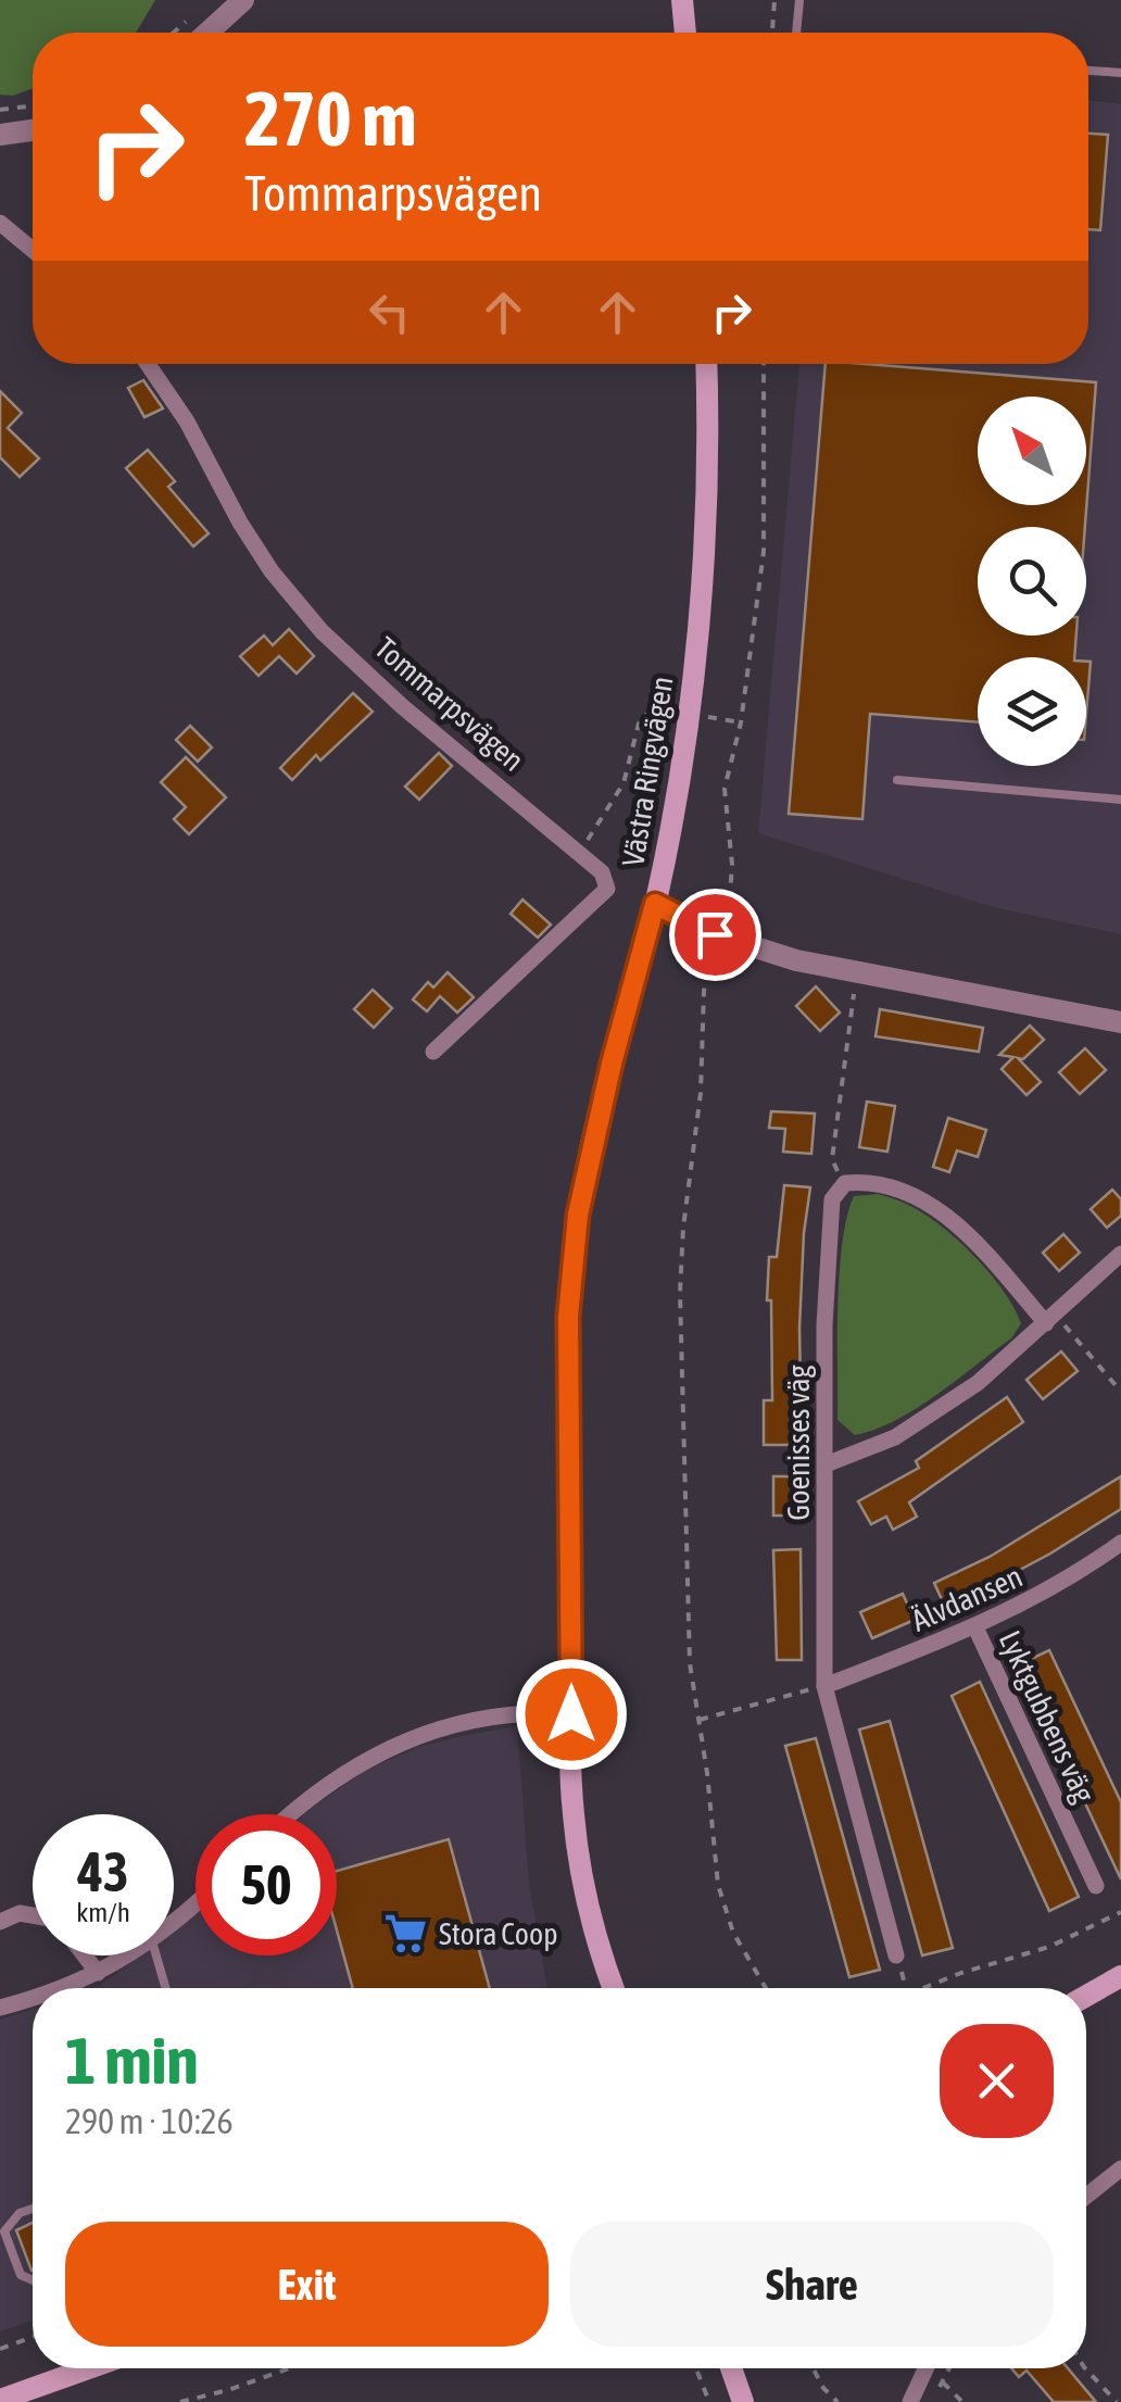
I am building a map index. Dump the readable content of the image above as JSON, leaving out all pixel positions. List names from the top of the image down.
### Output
{
  "streets": {
    "main road": ["Västra Ringvägen"],
    "street": [
      "Tommarpsvägen",
      "Goenisses väg",
      "Älvdansen",
      "Lyktgubbens väg"
    ]
  },
  "crossings": [
    ["Goenisses väg", "Älvdansen"],
    ["Älvdansen", "Lyktgubbens väg"]
  ],
  "places": {
    "supermarket": ["Stora Coop"]
  },
  "north": "top left",
  "page": {
    "turn": ["270 m", "Tommarpsvägen"],
    "speed": "43 km/h",
    "limit": "50",
    "heading": ["1 min", "290 m · 10:26"],
    "buttons": ["Exit", "Share"]
  }
}
